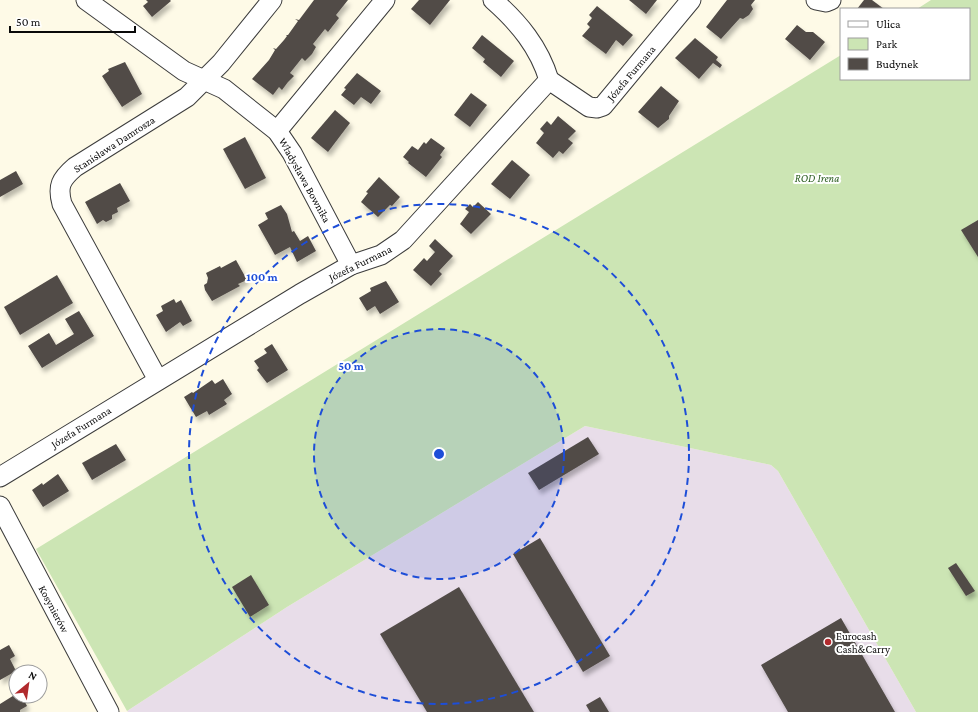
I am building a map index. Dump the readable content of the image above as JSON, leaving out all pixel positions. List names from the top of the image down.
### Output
{
  "streets": {
    "street": [
      "Józefa Furmana",
      "Stanisława Damrosza",
      "Władysława Bownika",
      "Kosynierów"
    ]
  },
  "crossings": [
    ["Józefa Furmana", "Stanisława Damrosza"],
    ["Józefa Furmana", "Władysława Bownika"],
    ["Stanisława Damrosza", "Władysława Bownika"]
  ],
  "parks": ["ROD Irena"],
  "places": ["Eurocash Cash&Carry"],
  "legend": ["Ulica", "Park", "Budynek"],
  "scale_bar": "50 m",
  "north": "top right",
  "rings": ["100 m", "50 m"]
}
